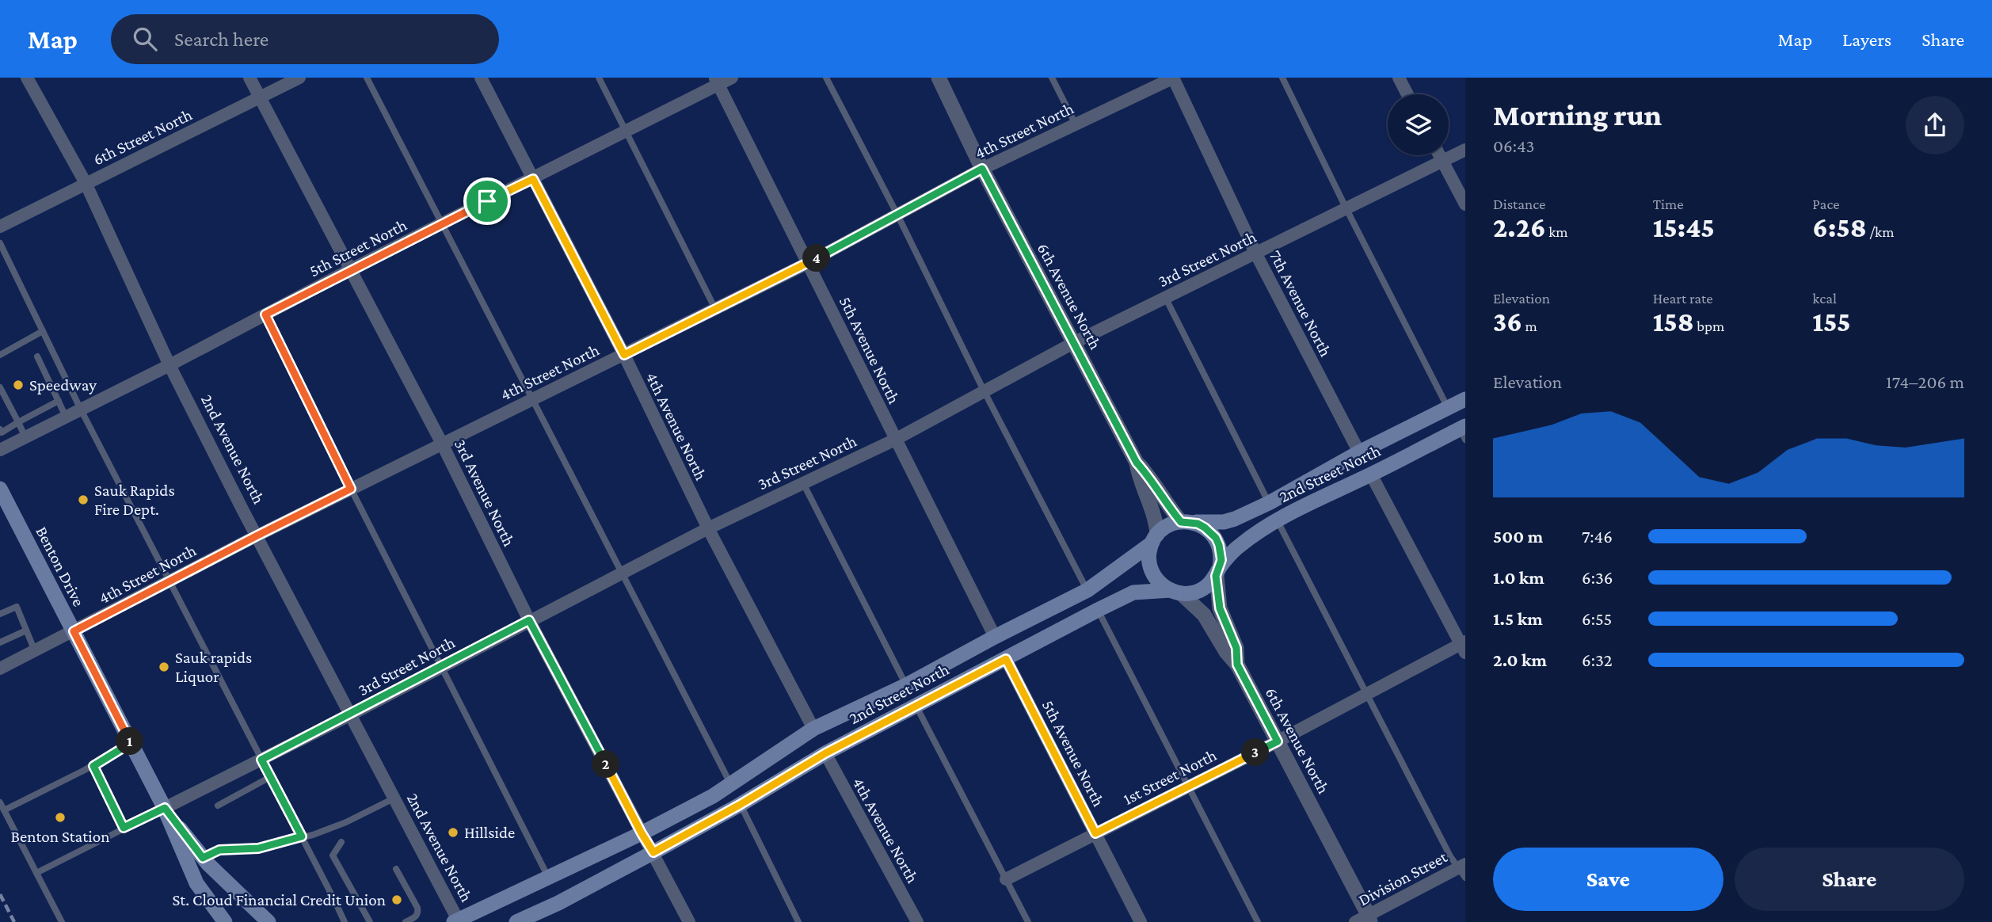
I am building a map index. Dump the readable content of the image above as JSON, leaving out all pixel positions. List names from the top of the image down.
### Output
{
  "streets": {
    "main road": ["2nd Street North", "Benton Drive"],
    "street": [
      "4th Street North",
      "6th Street North",
      "5th Street North",
      "3rd Street North",
      "6th Avenue North",
      "7th Avenue North",
      "5th Avenue North",
      "4th Avenue North",
      "2nd Avenue North",
      "3rd Avenue North",
      "1st Street North",
      "Division Street"
    ]
  },
  "crossings": [
    ["4th Street North", "6th Avenue North"],
    ["4th Street North", "7th Avenue North"],
    ["4th Street North", "5th Avenue North"],
    ["4th Street North", "4th Avenue North"],
    ["4th Street North", "2nd Avenue North"],
    ["4th Street North", "3rd Avenue North"],
    ["4th Street North", "Benton Drive"],
    ["6th Street North", "2nd Avenue North"],
    ["6th Street North", "3rd Avenue North"],
    ["5th Street North", "5th Avenue North"],
    ["5th Street North", "4th Avenue North"],
    ["5th Street North", "2nd Avenue North"],
    ["5th Street North", "3rd Avenue North"],
    ["3rd Street North", "6th Avenue North"],
    ["3rd Street North", "7th Avenue North"],
    ["3rd Street North", "5th Avenue North"],
    ["3rd Street North", "4th Avenue North"],
    ["3rd Street North", "2nd Avenue North"],
    ["3rd Street North", "3rd Avenue North"],
    ["3rd Street North", "Benton Drive"],
    ["6th Avenue North", "2nd Street North"],
    ["6th Avenue North", "1st Street North"],
    ["6th Avenue North", "Division Street"],
    ["5th Avenue North", "2nd Street North"],
    ["5th Avenue North", "1st Street North"],
    ["4th Avenue North", "2nd Street North"],
    ["2nd Street North", "3rd Avenue North"]
  ],
  "places": [
    "Speedway",
    "Sauk Rapids Fire Dept.",
    "Sauk rapids Liquor",
    "Benton Station",
    "Hillside",
    "St. Cloud Financial Credit Union"
  ],
  "page": {
    "header": "Map",
    "search": "Search here",
    "nav": ["Map", "Layers", "Share"],
    "heading": ["Morning run", "06:43"],
    "stats": [
      ["Distance", "2.26 km"],
      ["Time", "15:45"],
      ["Pace", "6:58 /km"],
      ["Elevation", "36 m"],
      ["Heart rate", "158 bpm"],
      ["kcal", "155"]
    ],
    "pins": [
      "4",
      "1",
      "3",
      "2"
    ],
    "chart": ["Elevation", "174–206 m"],
    "list": [
      {
        "name": "500 m",
        "note": "7:46"
      },
      {
        "name": "1.0 km",
        "note": "6:36"
      },
      {
        "name": "1.5 km",
        "note": "6:55"
      },
      {
        "name": "2.0 km",
        "note": "6:32"
      }
    ],
    "buttons": ["Save", "Share"]
  }
}
